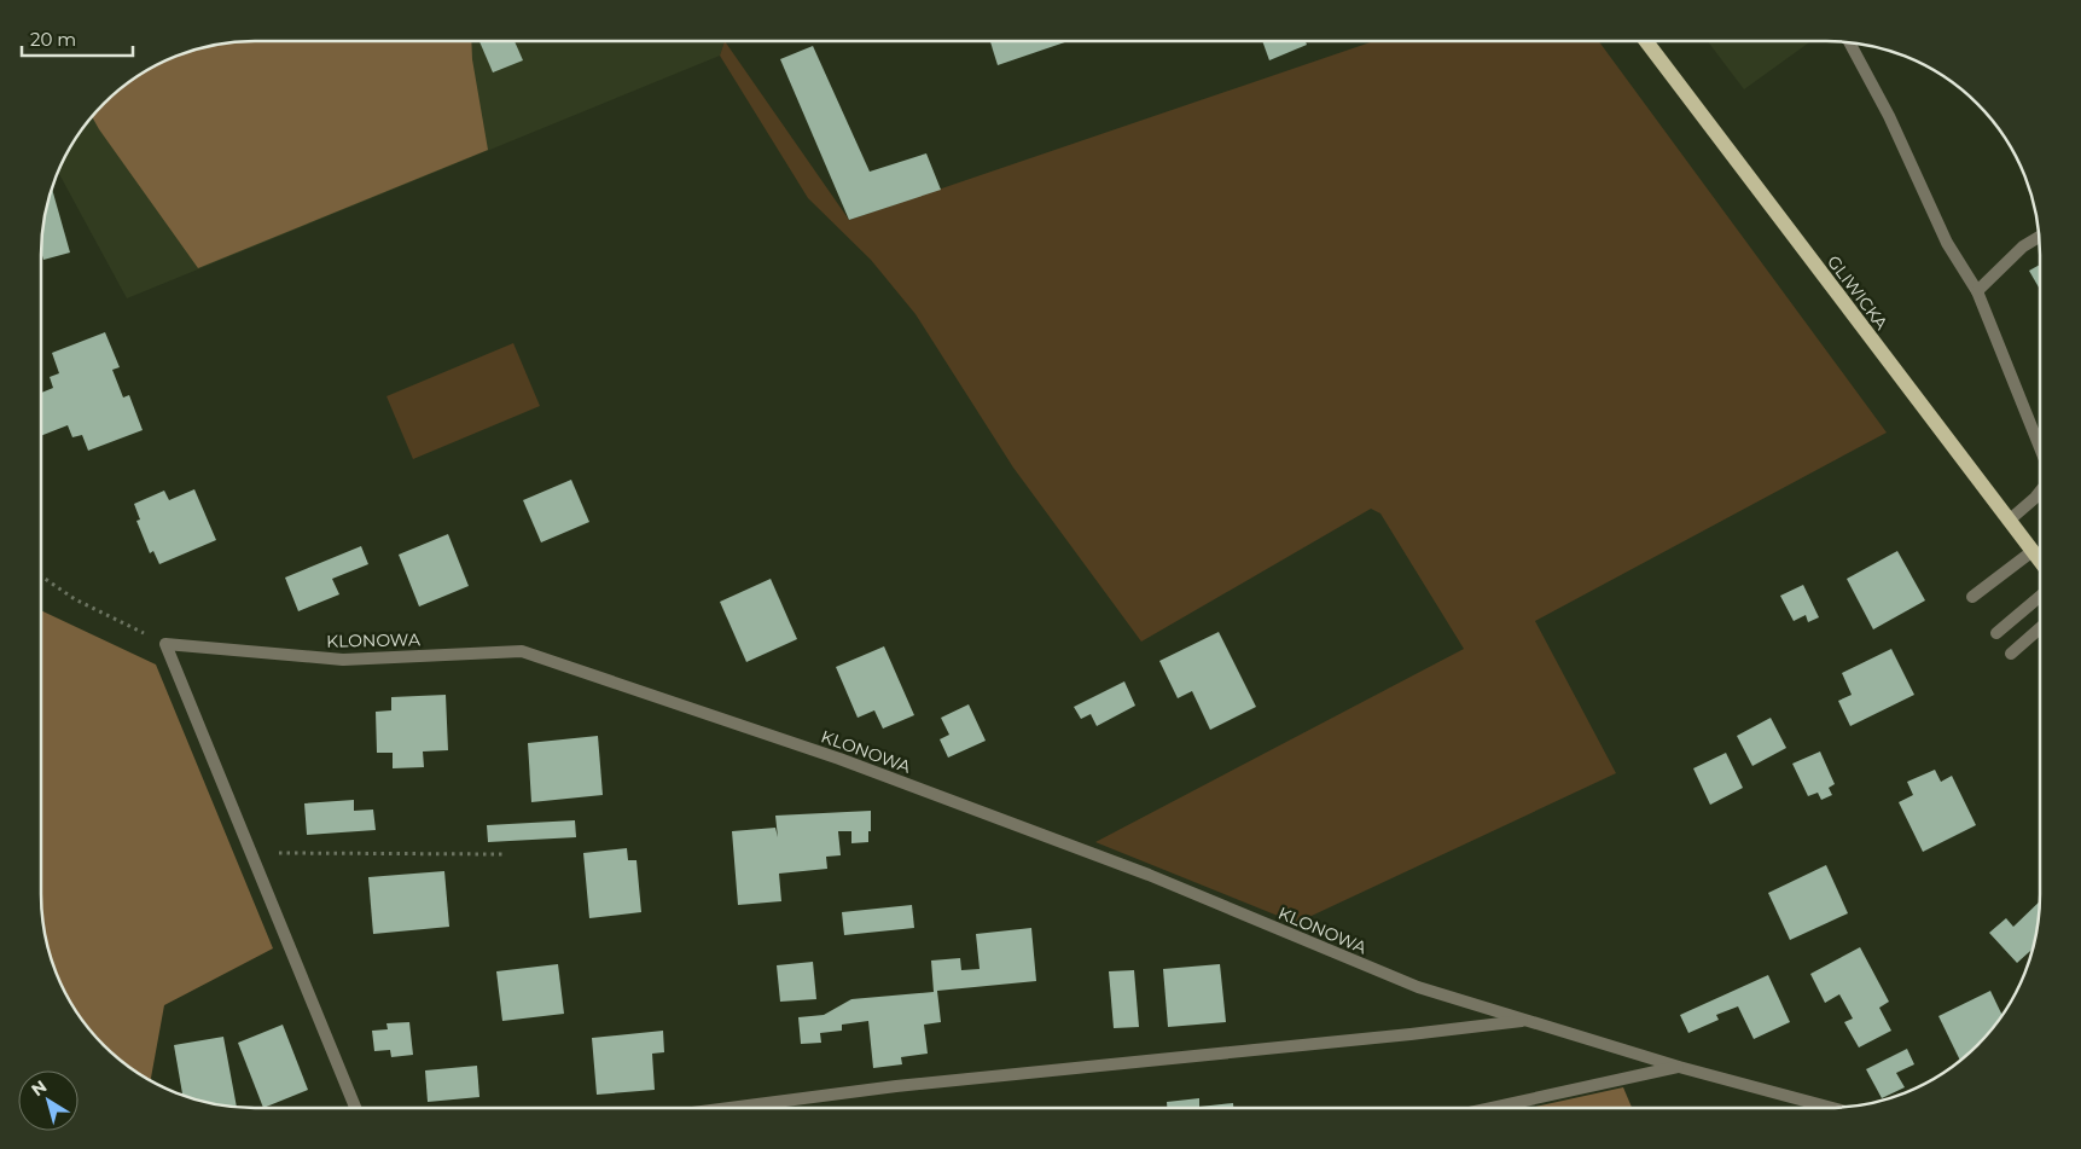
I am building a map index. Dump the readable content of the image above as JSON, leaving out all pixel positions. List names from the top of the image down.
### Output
{
  "streets": {
    "main road": ["GLIWICKA"],
    "street": ["KLONOWA"]
  },
  "scale_bar": "20 m",
  "north": "top left"
}
